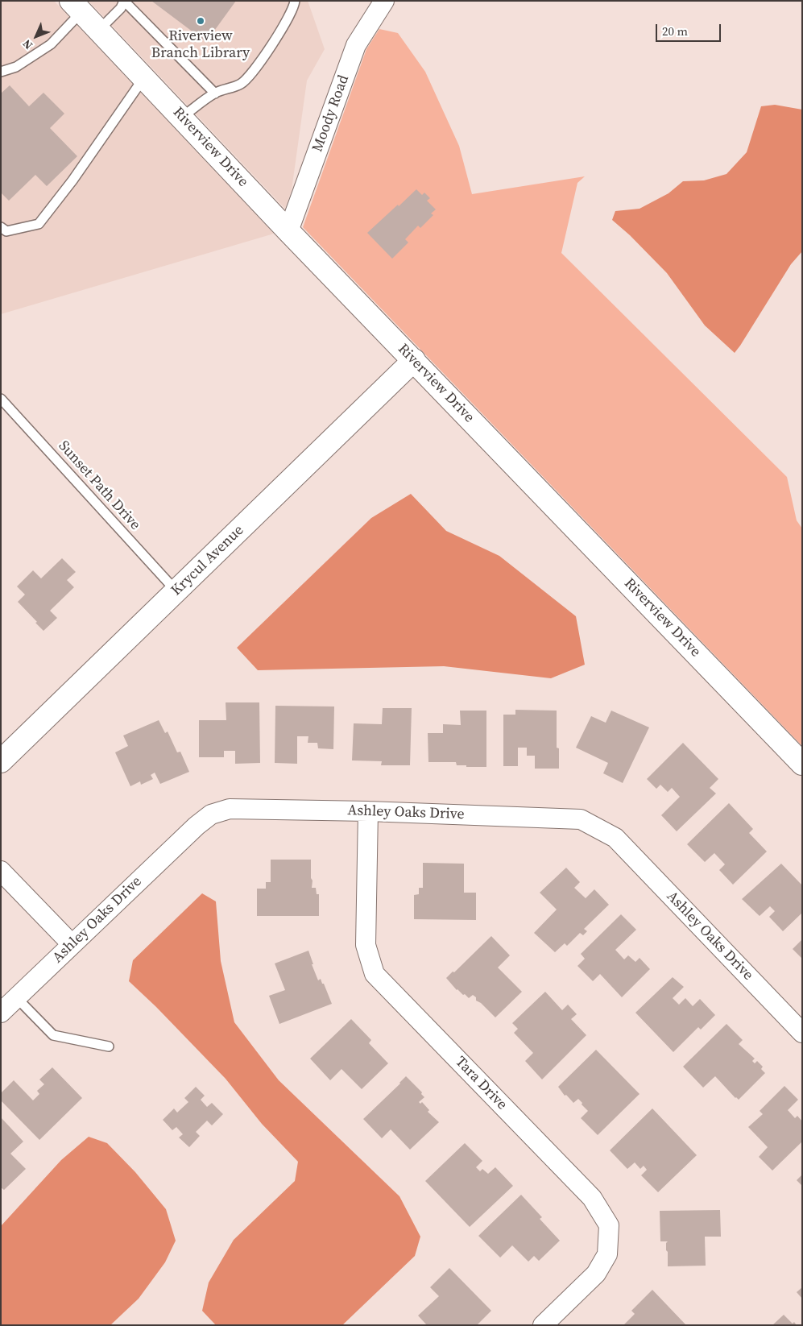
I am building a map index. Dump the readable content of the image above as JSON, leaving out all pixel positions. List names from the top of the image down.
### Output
{
  "streets": {
    "street": [
      "Moody Road",
      "Riverview Drive",
      "Krycul Avenue",
      "Ashley Oaks Drive",
      "Tara Drive"
    ],
    "lane": ["Sunset Path Drive"]
  },
  "crossings": [
    ["Moody Road", "Riverview Drive"],
    ["Riverview Drive", "Krycul Avenue"],
    ["Sunset Path Drive", "Krycul Avenue"],
    ["Ashley Oaks Drive", "Tara Drive"]
  ],
  "places": ["Riverview Branch Library"],
  "scale_bar": "20 m",
  "north": "bottom left"
}
